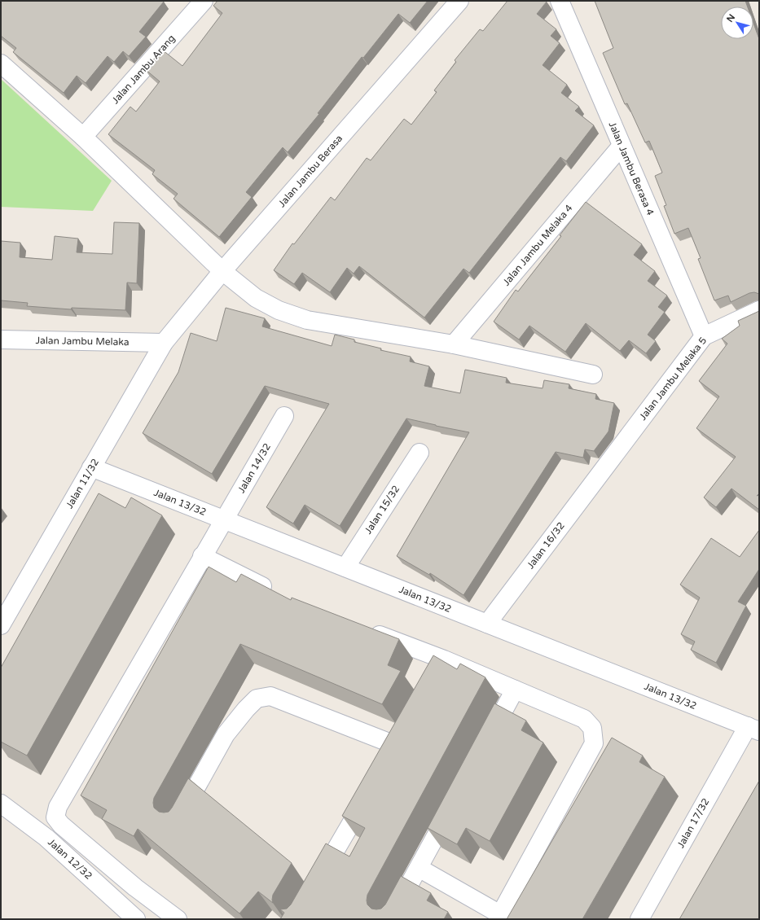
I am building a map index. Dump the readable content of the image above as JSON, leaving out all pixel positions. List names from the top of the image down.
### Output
{
  "streets": {
    "street": [
      "Jalan Jambu Arang",
      "Jalan Jambu Berasa 4",
      "Jalan Jambu Berasa",
      "Jalan Jambu Melaka 4",
      "Jalan Jambu Melaka",
      "Jalan Jambu Melaka 5",
      "Jalan 14/32",
      "Jalan 11/32",
      "Jalan 13/32",
      "Jalan 15/32",
      "Jalan 16/32",
      "Jalan 17/32",
      "Jalan 12/32"
    ]
  },
  "crossings": [
    ["Jalan Jambu Berasa 4", "Jalan Jambu Melaka 4"],
    ["Jalan Jambu Berasa 4", "Jalan Jambu Melaka 5"],
    ["Jalan Jambu Berasa", "Jalan Jambu Melaka"],
    ["Jalan Jambu Berasa", "Jalan 11/32"],
    ["Jalan Jambu Melaka", "Jalan 11/32"],
    ["Jalan Jambu Melaka 5", "Jalan 16/32"],
    ["Jalan 14/32", "Jalan 13/32"],
    ["Jalan 11/32", "Jalan 13/32"],
    ["Jalan 13/32", "Jalan 15/32"],
    ["Jalan 13/32", "Jalan 16/32"],
    ["Jalan 13/32", "Jalan 17/32"]
  ],
  "north": "top left"
}
